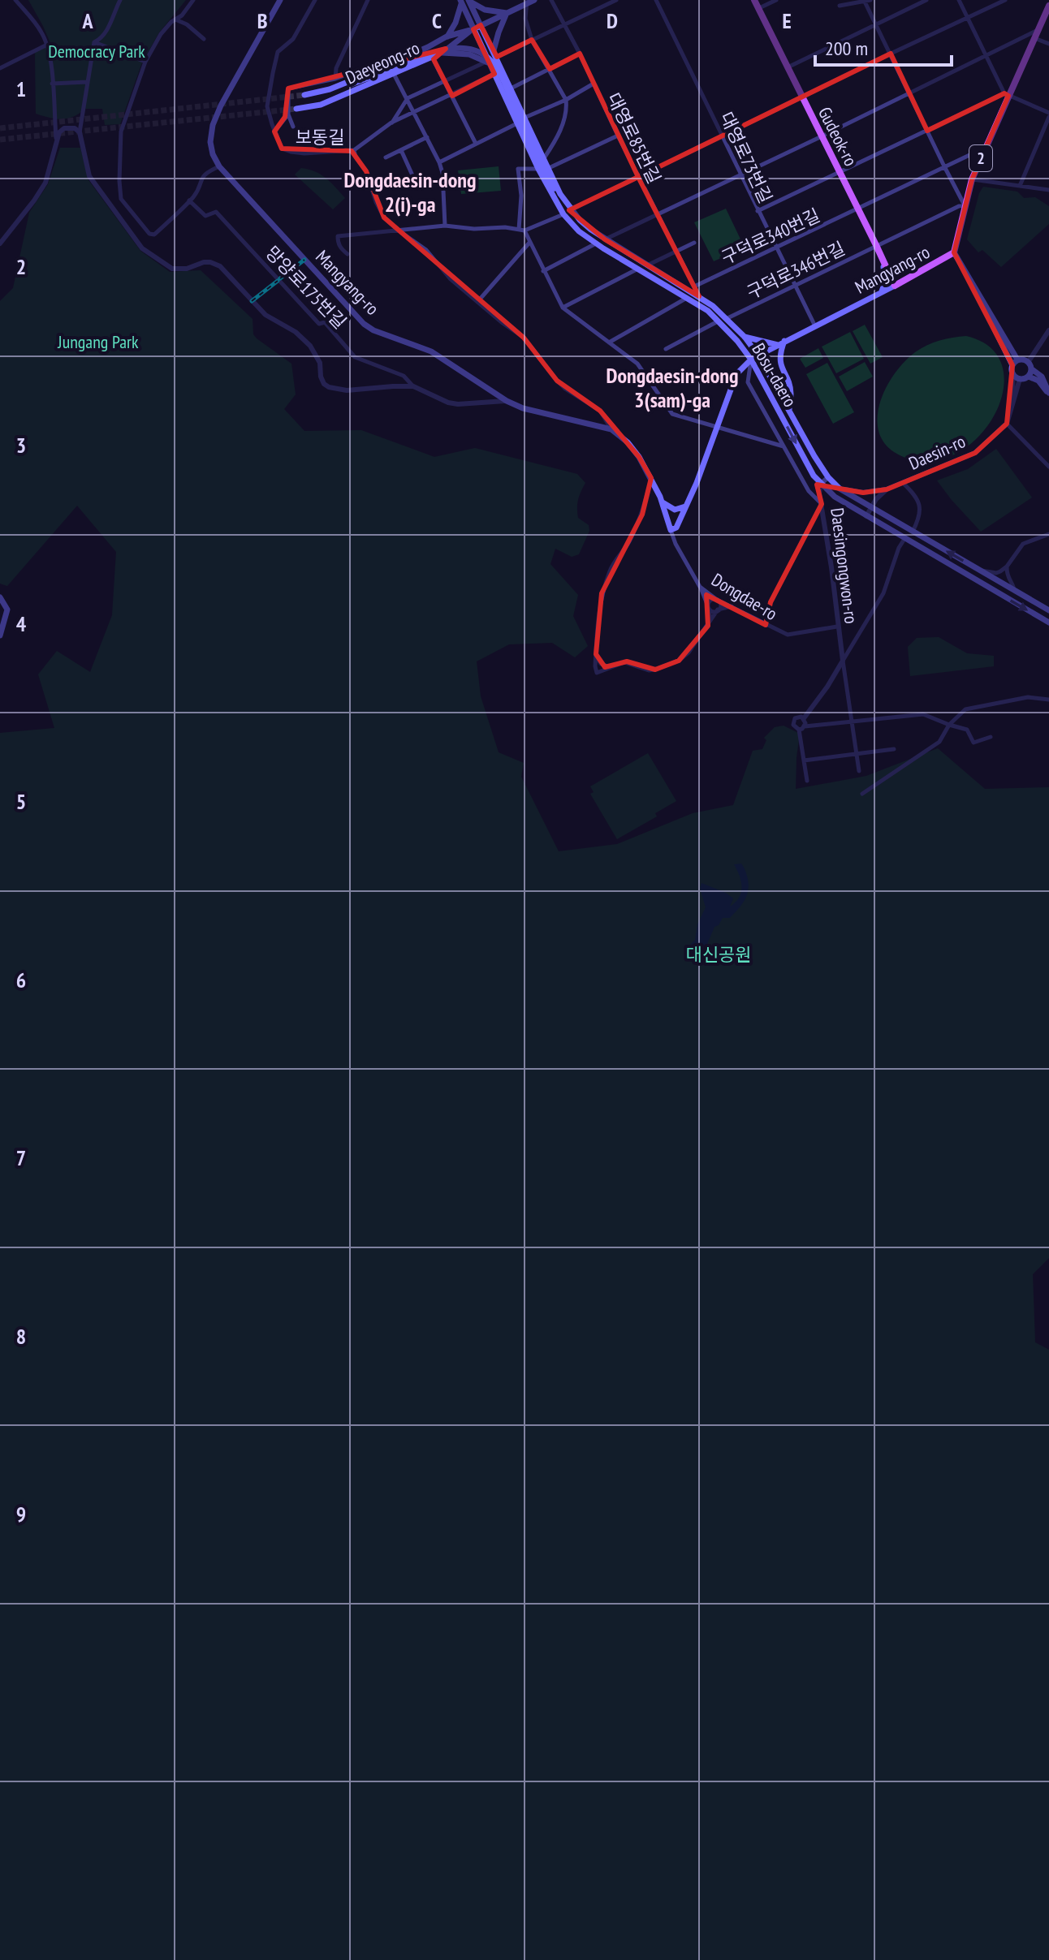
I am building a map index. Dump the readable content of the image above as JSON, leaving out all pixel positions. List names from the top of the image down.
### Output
{
  "streets": {
    "main road": [
      "Daeyeong-ro",
      "Gudeok-ro",
      "2",
      "Mangyang-ro",
      "Bosu-daero"
    ],
    "street": [
      "보동길",
      "대영로85번길",
      "대영로73번길",
      "구덕로340번길",
      "구덕로346번길",
      "망양로175번길",
      "Daesin-ro",
      "Daesingongwon-ro",
      "Dongdae-ro"
    ]
  },
  "crossings": [
    ["Daeyeong-ro", "Bosu-daero"],
    ["Gudeok-ro", "구덕로340번길"],
    ["Gudeok-ro", "Mangyang-ro"],
    ["Gudeok-ro", "구덕로346번길"],
    ["보동길", "Mangyang-ro"],
    ["대영로85번길", "구덕로340번길"],
    ["대영로85번길", "Bosu-daero"],
    ["대영로73번길", "구덕로340번길"],
    ["대영로73번길", "Mangyang-ro"],
    ["대영로73번길", "구덕로346번길"],
    ["구덕로340번길", "Mangyang-ro"],
    ["구덕로340번길", "Bosu-daero"],
    ["Mangyang-ro", "구덕로346번길"],
    ["Mangyang-ro", "Bosu-daero"],
    ["Mangyang-ro", "Dongdae-ro"],
    ["구덕로346번길", "Bosu-daero"],
    ["Bosu-daero", "Daesin-ro"],
    ["Bosu-daero", "Daesingongwon-ro"],
    ["Daesingongwon-ro", "Dongdae-ro"]
  ],
  "districts": ["Dongdaesin-dong 2(i)-ga", "Dongdaesin-dong 3(sam)-ga"],
  "parks": ["Democracy Park", "Jungang Park", "대신공원"],
  "scale_bar": "200 m",
  "grid": {
    "columns": [
      "A",
      "B",
      "C",
      "D",
      "E"
    ],
    "rows": [
      "1",
      "2",
      "3",
      "4",
      "5",
      "6",
      "7",
      "8",
      "9"
    ]
  }
}
